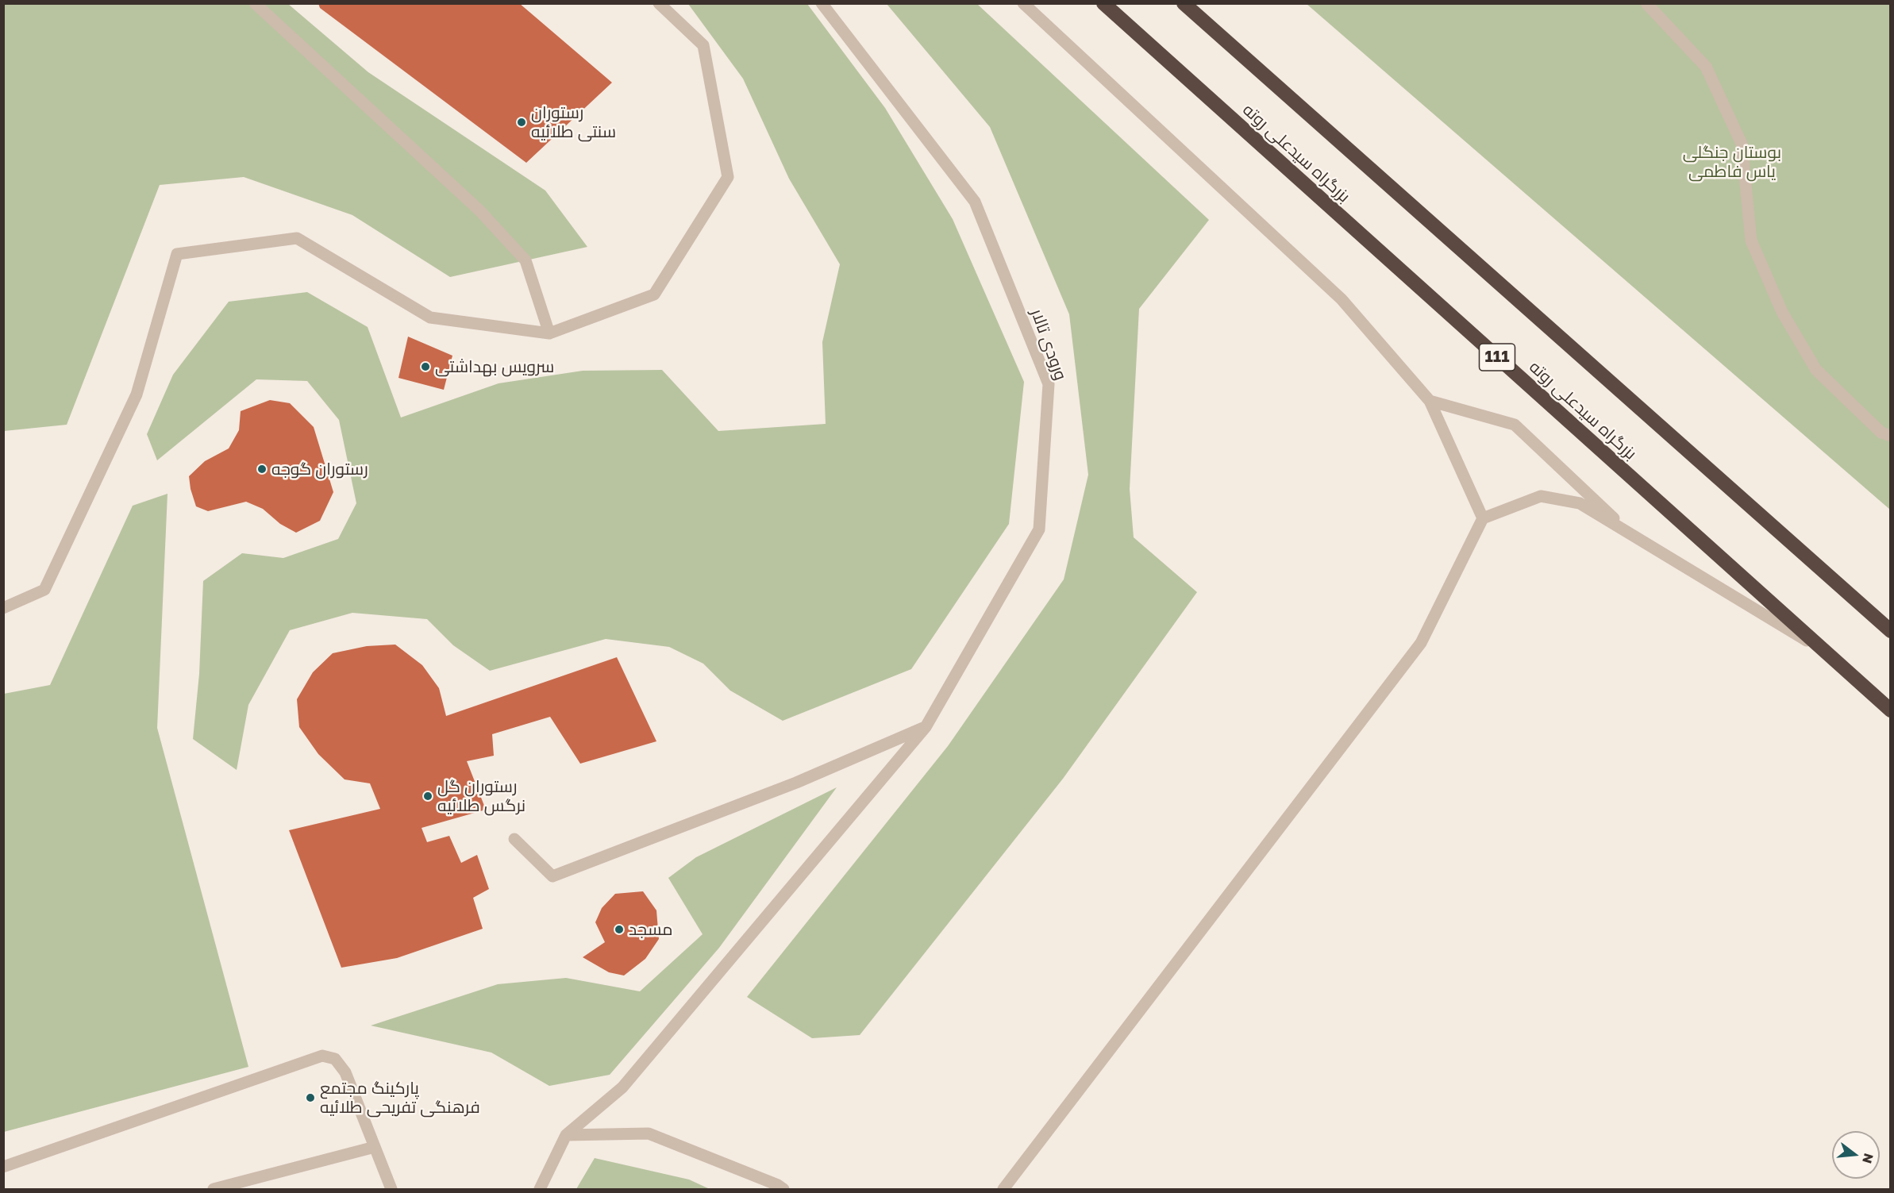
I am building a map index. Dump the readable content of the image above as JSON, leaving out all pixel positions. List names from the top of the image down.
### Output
{
  "streets": {
    "highway": ["بزرگراه سیدعلی روته", "111"],
    "lane": ["ورودی تالار"]
  },
  "parks": ["بوستان جنگلی یاس فاطمی"],
  "places": [
    "رستوران سنتی طلائیه",
    "سرویس بهداشتی",
    "رستوران گوجه",
    "رستوران گل نرگس طلائیه",
    "مسجد",
    "پارکینگ مجتمع فرهنگی تفریحی طلائیه"
  ],
  "north": "right"
}
